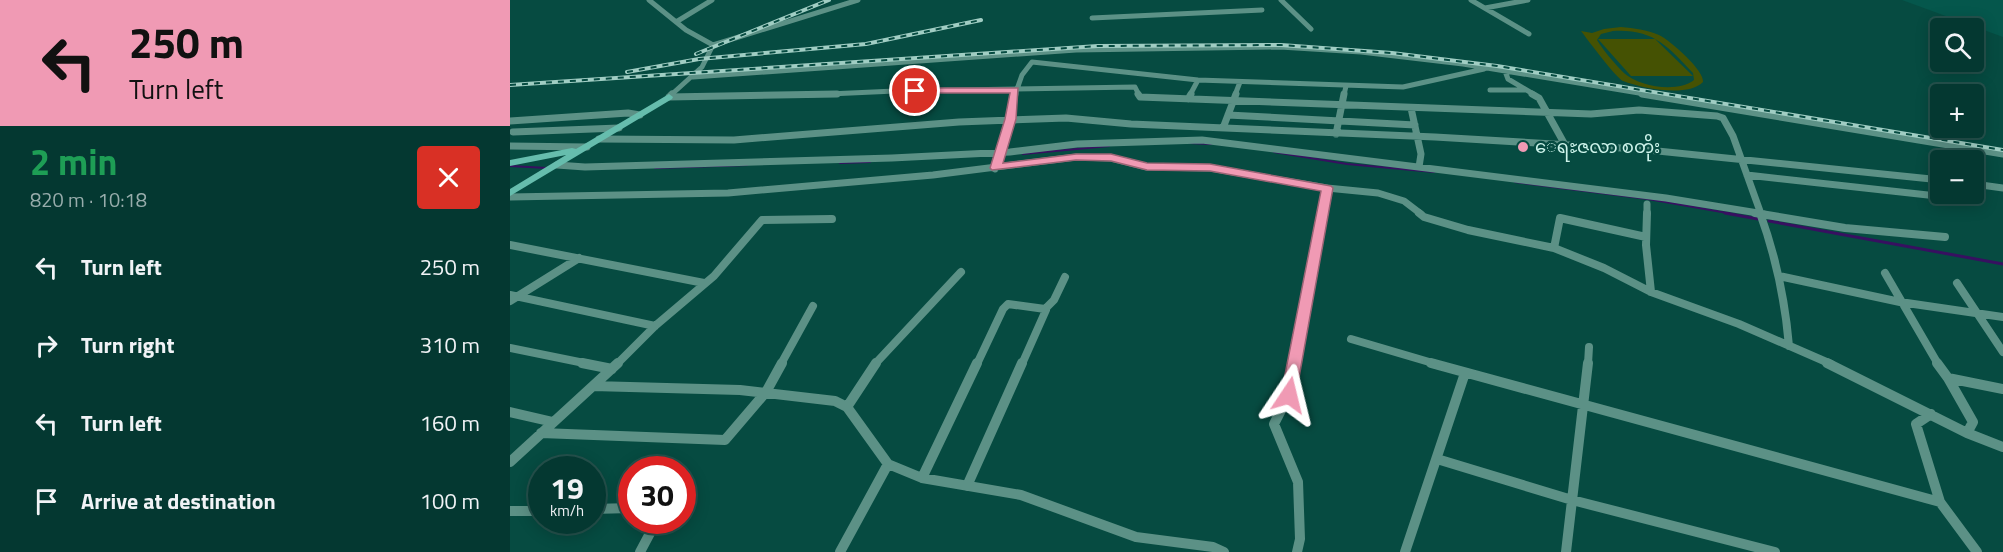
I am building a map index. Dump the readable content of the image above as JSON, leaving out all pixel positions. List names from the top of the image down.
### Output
{
  "places": ["ေရႊဇလာ စတိုး"],
  "page": {
    "turn": ["250 m", "Turn left"],
    "map_buttons": ["+", "−"],
    "heading": ["2 min", "820 m · 10:18"],
    "list": [
      {
        "name": "Turn left",
        "value": "250 m"
      },
      {
        "name": "Turn right",
        "value": "310 m"
      },
      {
        "name": "Turn left",
        "value": "160 m"
      },
      {
        "name": "Arrive at destination",
        "value": "100 m"
      }
    ],
    "speed": "19 km/h",
    "limit": "30"
  }
}
